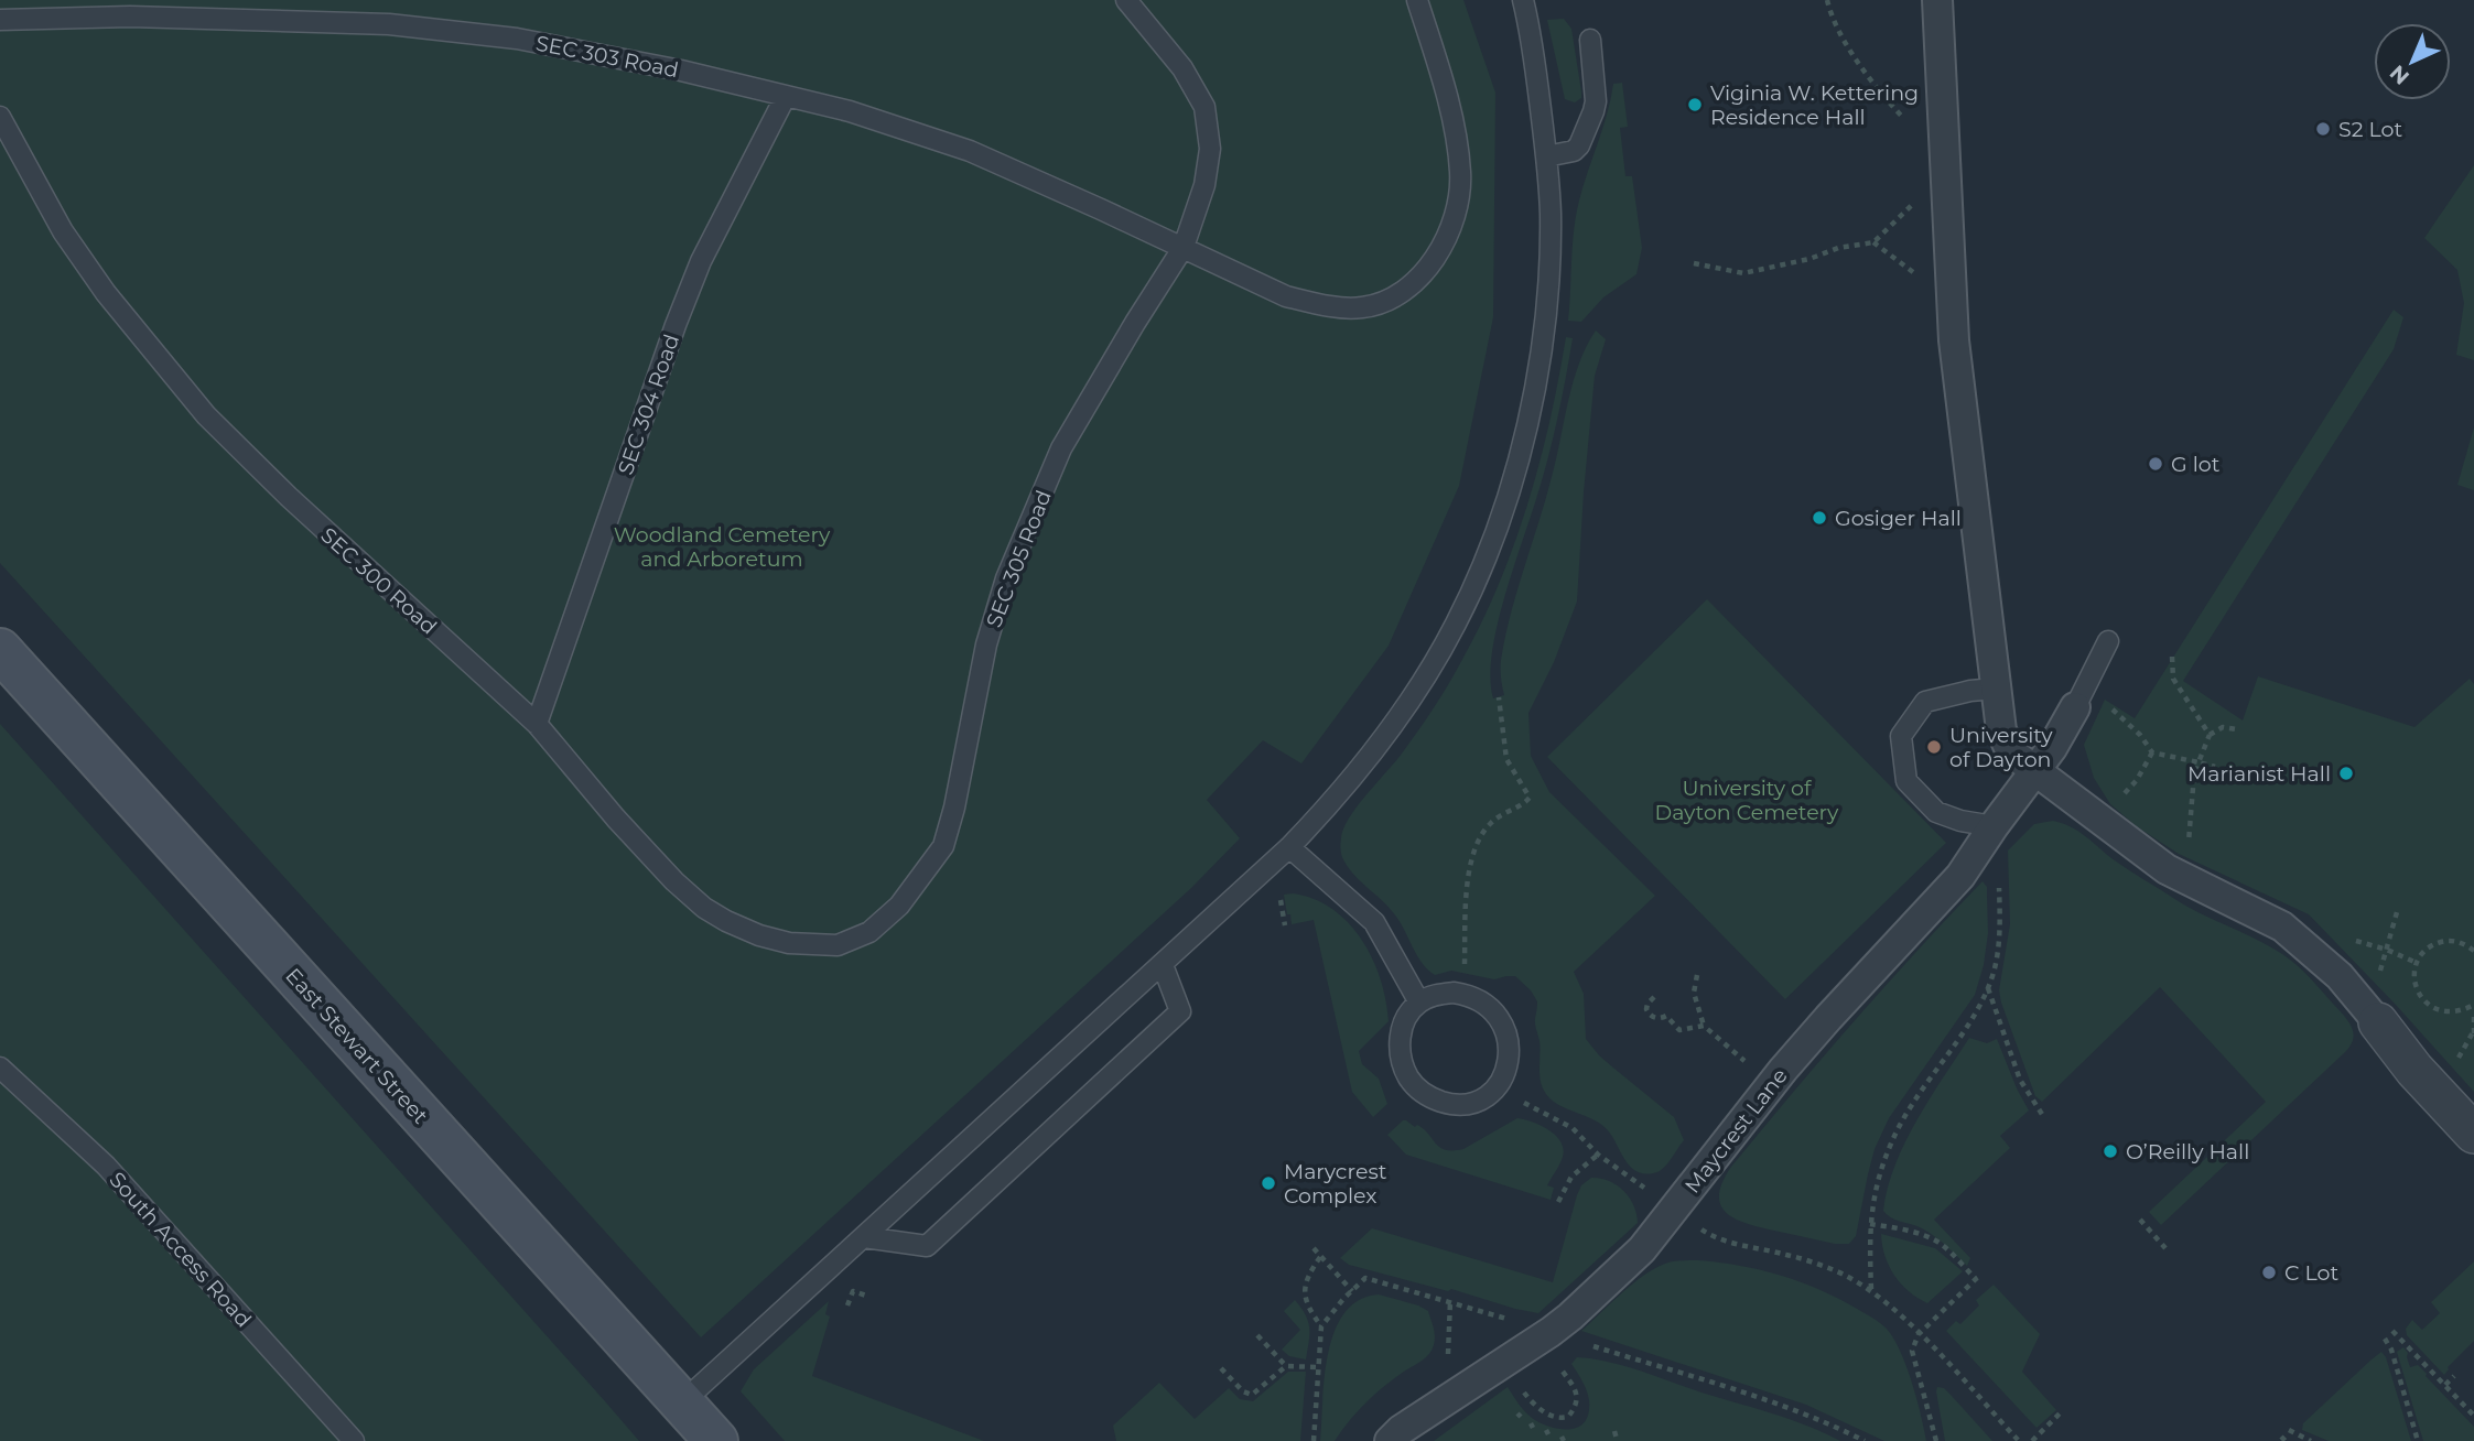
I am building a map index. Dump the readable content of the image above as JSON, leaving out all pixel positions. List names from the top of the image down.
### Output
{
  "streets": {
    "main road": ["East Stewart Street"],
    "street": ["Maycrest Lane"],
    "lane": [
      "SEC 303 Road",
      "SEC 304 Road",
      "SEC 305 Road",
      "SEC 300 Road",
      "South Access Road"
    ]
  },
  "crossings": [
    ["SEC 303 Road", "SEC 304 Road"],
    ["SEC 303 Road", "SEC 305 Road"],
    ["SEC 304 Road", "SEC 300 Road"],
    ["SEC 305 Road", "SEC 300 Road"]
  ],
  "parks": ["Woodland Cemetery and Arboretum", "University of Dayton Cemetery"],
  "places": [
    "Viginia W. Kettering Residence Hall",
    "S2 Lot",
    "G lot",
    "Gosiger Hall",
    "University of Dayton",
    "Marianist Hall",
    "O’Reilly Hall",
    "Marycrest Complex",
    "C Lot"
  ],
  "north": "bottom left"
}
